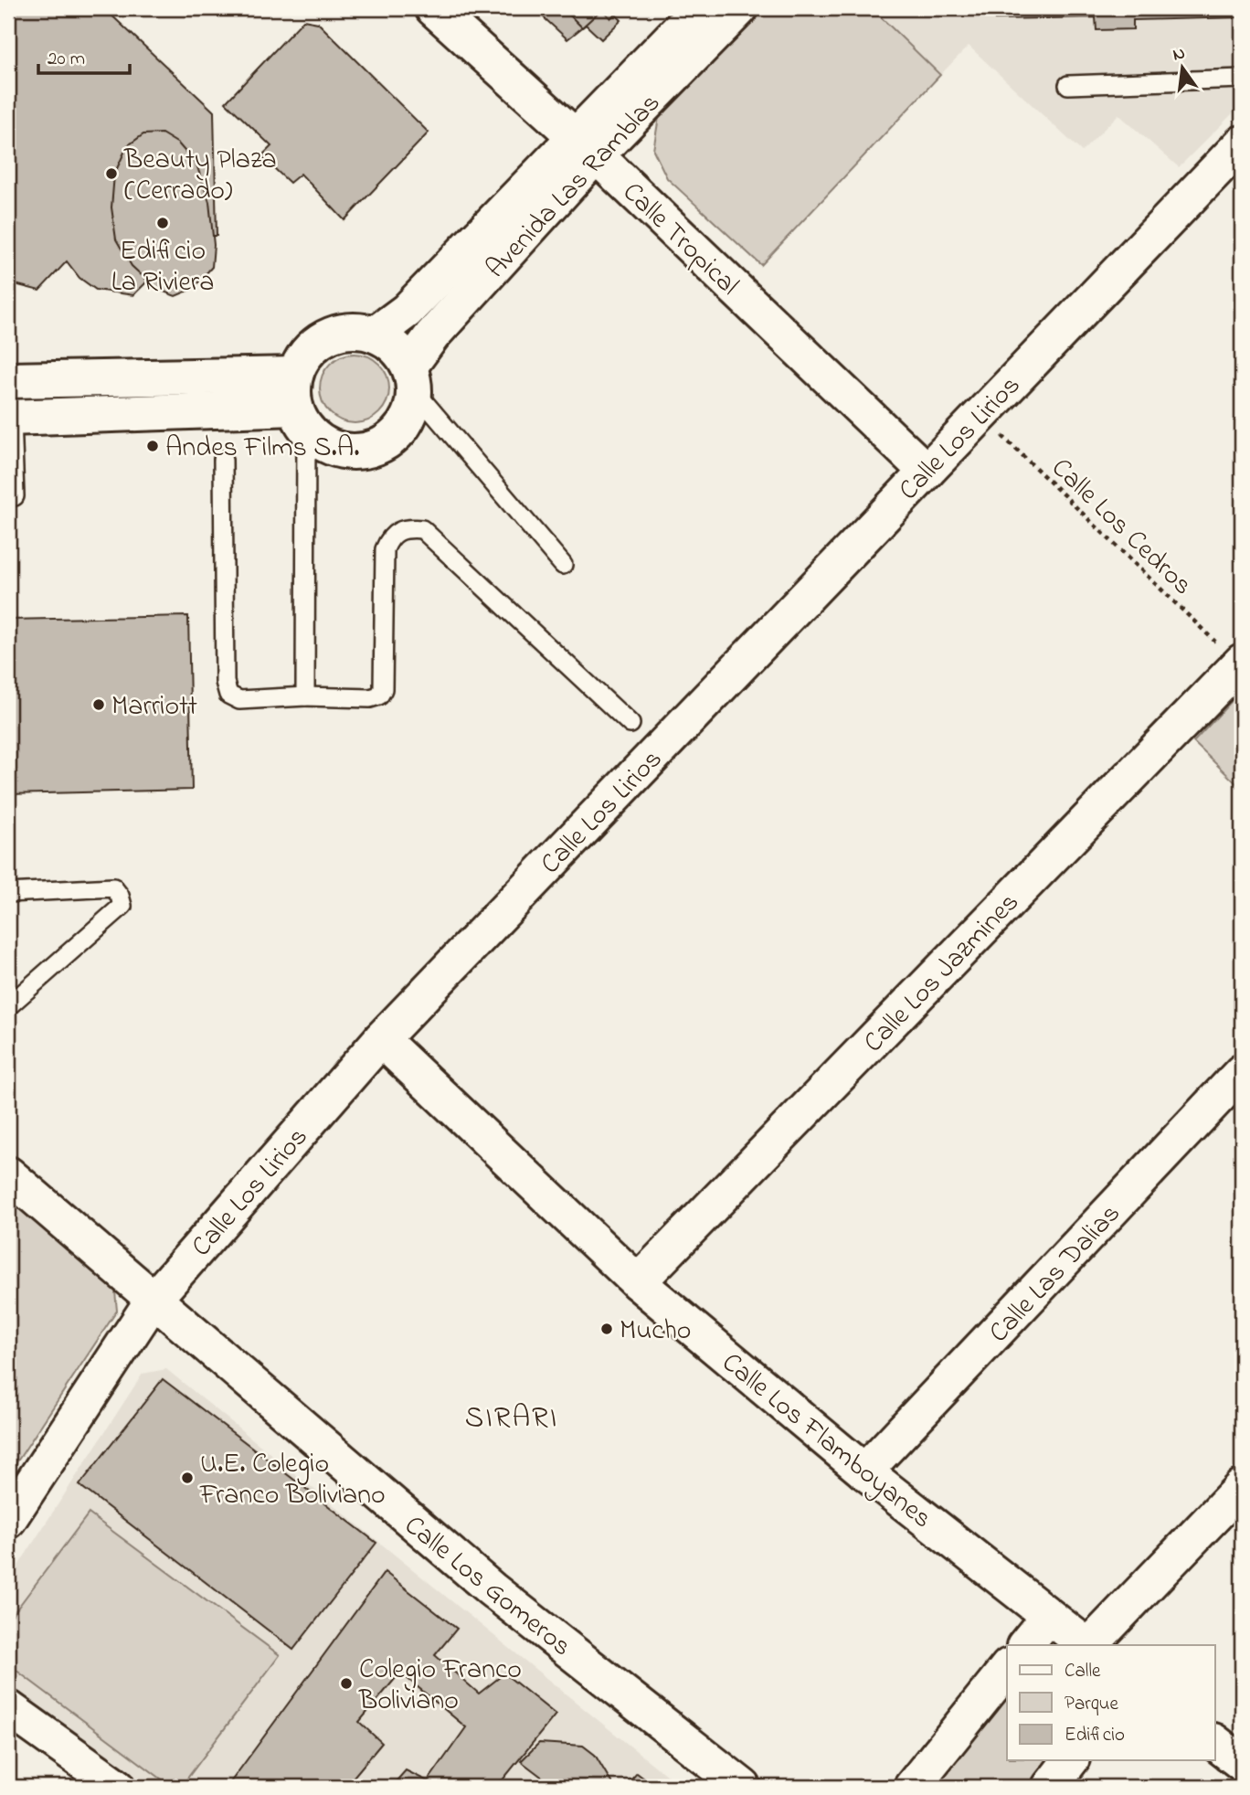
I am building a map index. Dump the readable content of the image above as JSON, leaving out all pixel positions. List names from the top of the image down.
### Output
{
  "streets": {
    "street": [
      "Avenida Las Ramblas",
      "Calle Tropical",
      "Calle Los Lirios",
      "Calle Los Jazmines",
      "Calle Las Dalias",
      "Calle Los Flamboyanes",
      "Calle Los Gomeros"
    ],
    "path": ["Calle Los Cedros"]
  },
  "crossings": [
    ["Avenida Las Ramblas", "Calle Tropical"],
    ["Calle Tropical", "Calle Los Lirios"],
    ["Calle Los Lirios", "Calle Los Cedros"],
    ["Calle Los Lirios", "Calle Los Flamboyanes"],
    ["Calle Los Lirios", "Calle Los Gomeros"],
    ["Calle Los Cedros", "Calle Los Jazmines"],
    ["Calle Los Jazmines", "Calle Los Flamboyanes"],
    ["Calle Las Dalias", "Calle Los Flamboyanes"]
  ],
  "districts": ["SIRARI"],
  "places": [
    "Beauty Plaza (Cerrado)",
    "Edificio La Riviera",
    "Andes Films S.A.",
    "Marriott",
    "Mucho",
    "U.E. Colegio Franco Boliviano",
    "Colegio Franco Boliviano"
  ],
  "legend": ["Calle", "Parque", "Edificio"],
  "scale_bar": "20 m",
  "north": "top"
}
